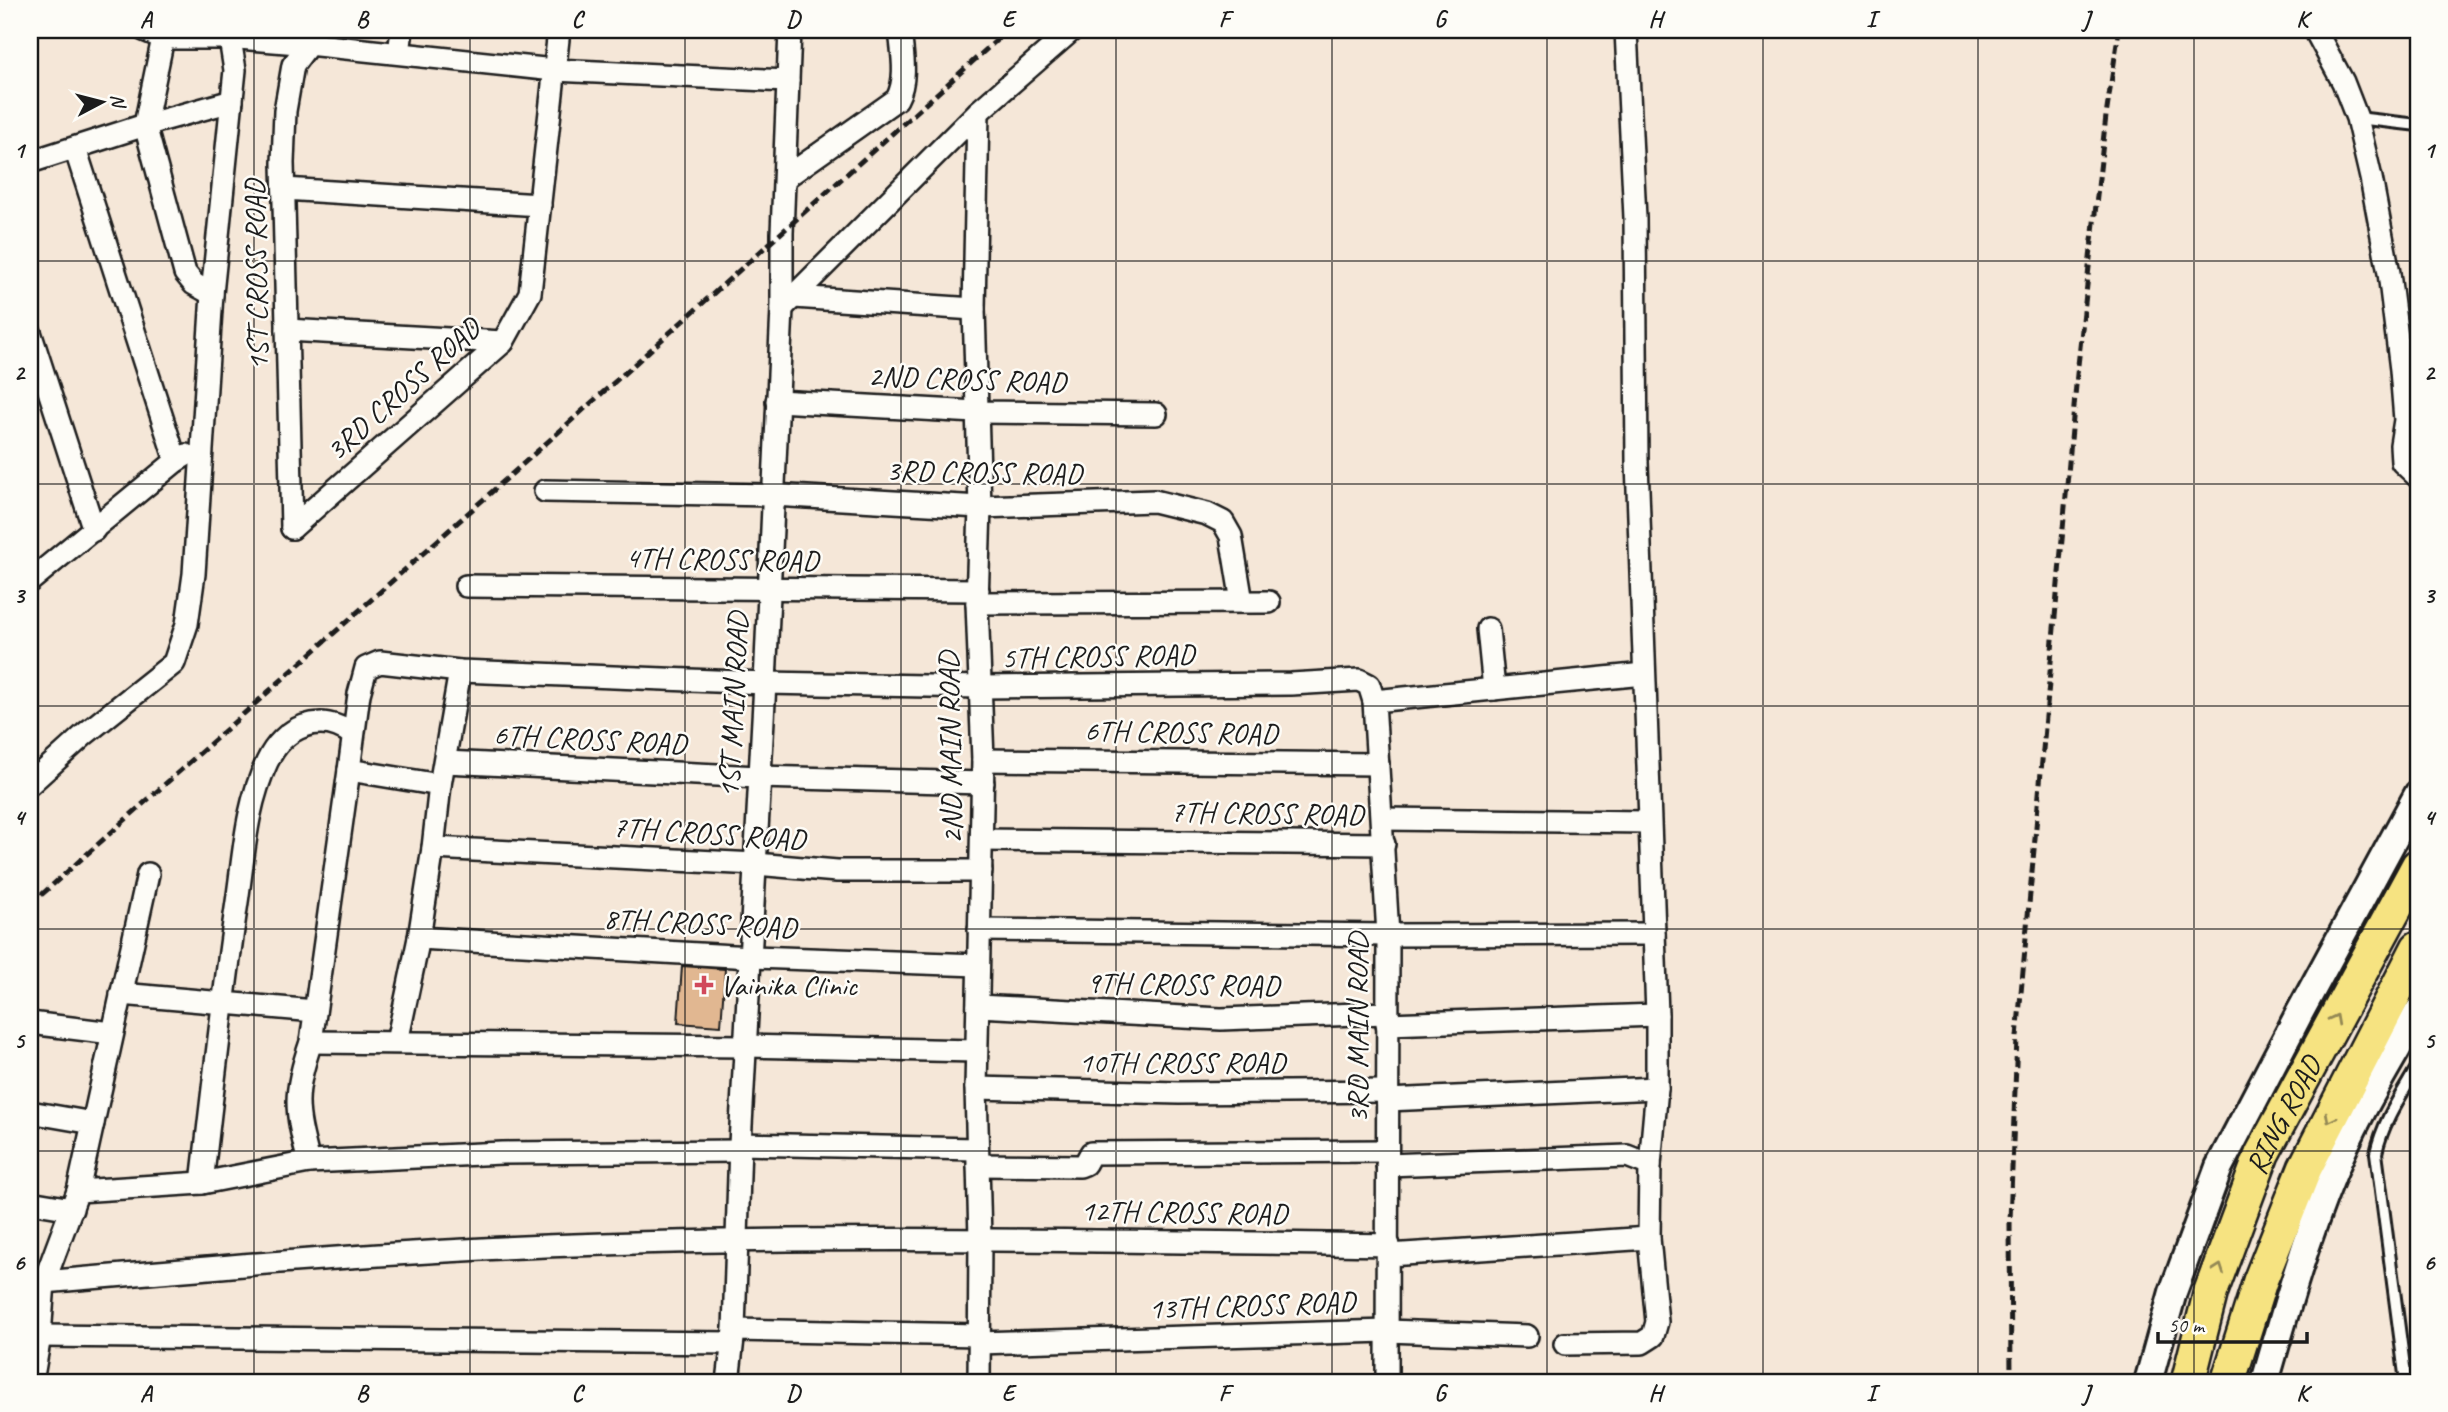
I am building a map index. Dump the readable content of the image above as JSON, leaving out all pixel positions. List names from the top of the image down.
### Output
{
  "streets": {
    "highway": ["RING ROAD"],
    "street": [
      "1ST CROSS ROAD",
      "2ND CROSS ROAD",
      "3RD CROSS ROAD",
      "4TH CROSS ROAD",
      "5TH CROSS ROAD",
      "1ST MAIN ROAD",
      "6TH CROSS ROAD",
      "2ND MAIN ROAD",
      "7TH CROSS ROAD",
      "8TH CROSS ROAD",
      "9TH CROSS ROAD",
      "3RD MAIN ROAD",
      "10TH CROSS ROAD",
      "12TH CROSS ROAD",
      "13TH CROSS ROAD"
    ]
  },
  "crossings": [
    ["1ST CROSS ROAD", "3RD CROSS ROAD"],
    ["2ND CROSS ROAD", "1ST MAIN ROAD"],
    ["2ND CROSS ROAD", "2ND MAIN ROAD"],
    ["3RD CROSS ROAD", "4TH CROSS ROAD"],
    ["3RD CROSS ROAD", "1ST MAIN ROAD"],
    ["3RD CROSS ROAD", "2ND MAIN ROAD"],
    ["4TH CROSS ROAD", "1ST MAIN ROAD"],
    ["4TH CROSS ROAD", "2ND MAIN ROAD"],
    ["5TH CROSS ROAD", "1ST MAIN ROAD"],
    ["5TH CROSS ROAD", "2ND MAIN ROAD"],
    ["5TH CROSS ROAD", "3RD MAIN ROAD"],
    ["1ST MAIN ROAD", "6TH CROSS ROAD"],
    ["1ST MAIN ROAD", "7TH CROSS ROAD"],
    ["1ST MAIN ROAD", "8TH CROSS ROAD"],
    ["1ST MAIN ROAD", "12TH CROSS ROAD"],
    ["1ST MAIN ROAD", "13TH CROSS ROAD"],
    ["6TH CROSS ROAD", "2ND MAIN ROAD"],
    ["6TH CROSS ROAD", "3RD MAIN ROAD"],
    ["2ND MAIN ROAD", "7TH CROSS ROAD"],
    ["2ND MAIN ROAD", "8TH CROSS ROAD"],
    ["2ND MAIN ROAD", "9TH CROSS ROAD"],
    ["2ND MAIN ROAD", "10TH CROSS ROAD"],
    ["2ND MAIN ROAD", "12TH CROSS ROAD"],
    ["2ND MAIN ROAD", "13TH CROSS ROAD"],
    ["7TH CROSS ROAD", "3RD MAIN ROAD"],
    ["9TH CROSS ROAD", "3RD MAIN ROAD"],
    ["3RD MAIN ROAD", "10TH CROSS ROAD"],
    ["3RD MAIN ROAD", "12TH CROSS ROAD"],
    ["3RD MAIN ROAD", "13TH CROSS ROAD"]
  ],
  "places": {
    "health": ["Vainika Clinic"]
  },
  "scale_bar": "50 m",
  "north": "right",
  "grid": {
    "columns": [
      "A",
      "B",
      "C",
      "D",
      "E",
      "F",
      "G",
      "H",
      "I",
      "J",
      "K"
    ],
    "rows": [
      "1",
      "2",
      "3",
      "4",
      "5",
      "6"
    ]
  }
}
